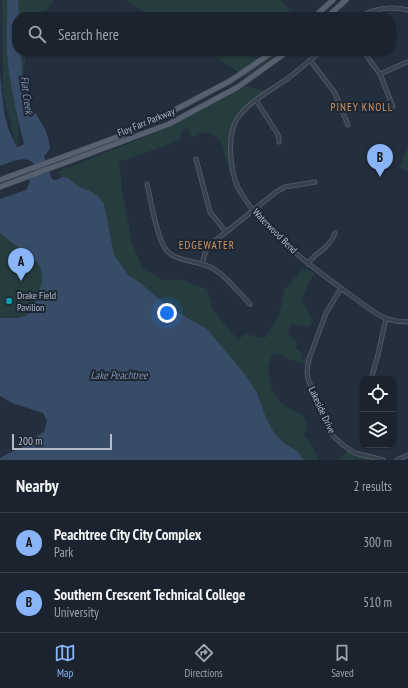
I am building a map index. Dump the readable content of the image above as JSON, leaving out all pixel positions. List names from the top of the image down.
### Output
{
  "streets": {
    "main road": ["Floy Farr Parkway"],
    "street": ["Waterwood Bend", "Lakeside Drive"]
  },
  "crossings": [
    ["Waterwood Bend", "Lakeside Drive"]
  ],
  "districts": ["PINEY KNOLL", "EDGEWATER"],
  "water": ["Flat Creek", "Lake Peachtree"],
  "places": ["Drake Field Pavilion"],
  "scale_bar": "200 m",
  "page": {
    "search": "Search here",
    "pins": ["B", "A"],
    "scale": "200 m",
    "heading": ["Nearby", "2 results"],
    "list": [
      {
        "mark": "A",
        "name": "Peachtree City City Complex",
        "note": "Park",
        "value": "300 m"
      },
      {
        "mark": "B",
        "name": "Southern Crescent Technical College",
        "note": "University",
        "value": "510 m"
      }
    ],
    "nav": ["Map", "Directions", "Saved"]
  }
}
